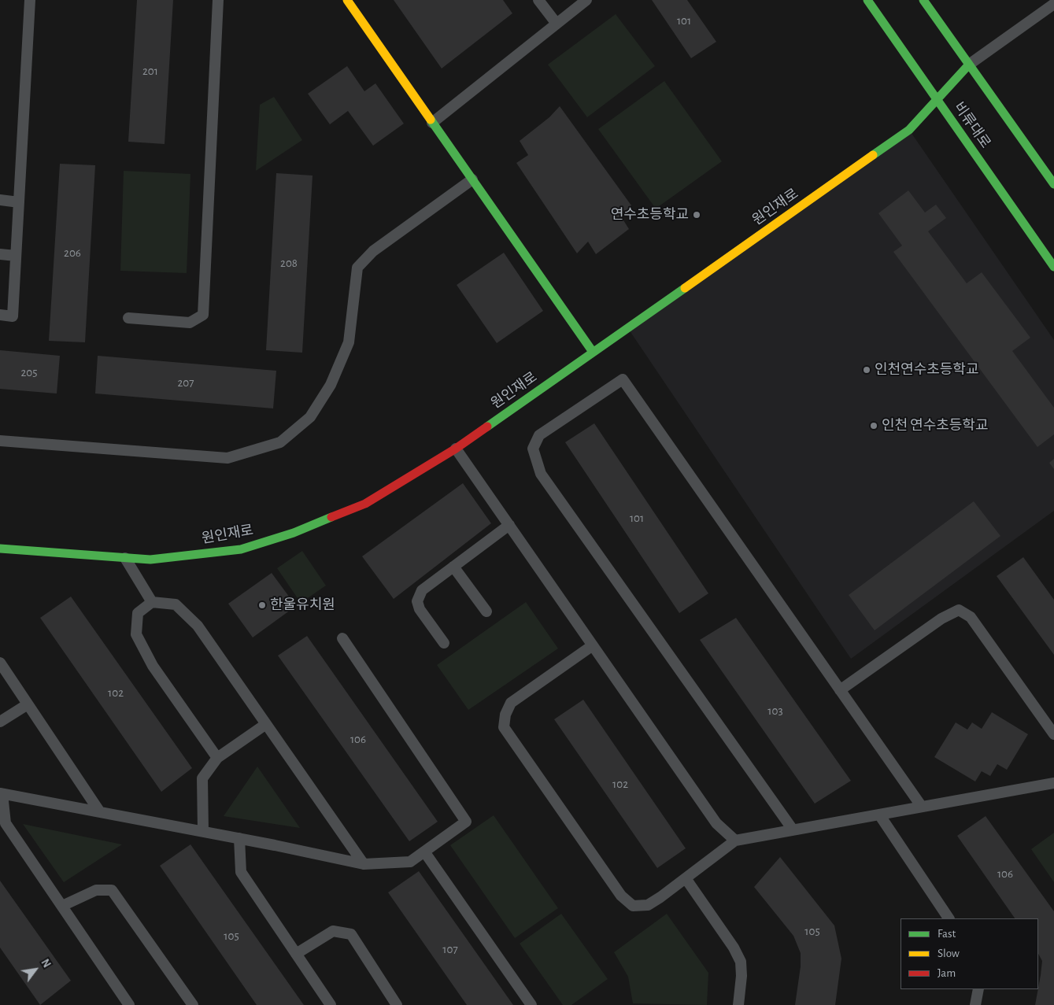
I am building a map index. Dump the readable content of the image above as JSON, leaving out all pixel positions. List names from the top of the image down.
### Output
{
  "streets": {
    "main road": ["비류대로", "원인재로"]
  },
  "crossings": [
    ["비류대로", "원인재로"]
  ],
  "places": [
    "연수초등학교",
    "인천연수초등학교",
    "인천 연수초등학교",
    "한울유치원"
  ],
  "house_numbers": [
    "101",
    "201",
    "206",
    "208",
    "205",
    "207",
    "101",
    "102",
    "103",
    "106",
    "102",
    "106",
    "105",
    "105",
    "107"
  ],
  "legend": ["Fast", "Slow", "Jam"],
  "north": "top right"
}
